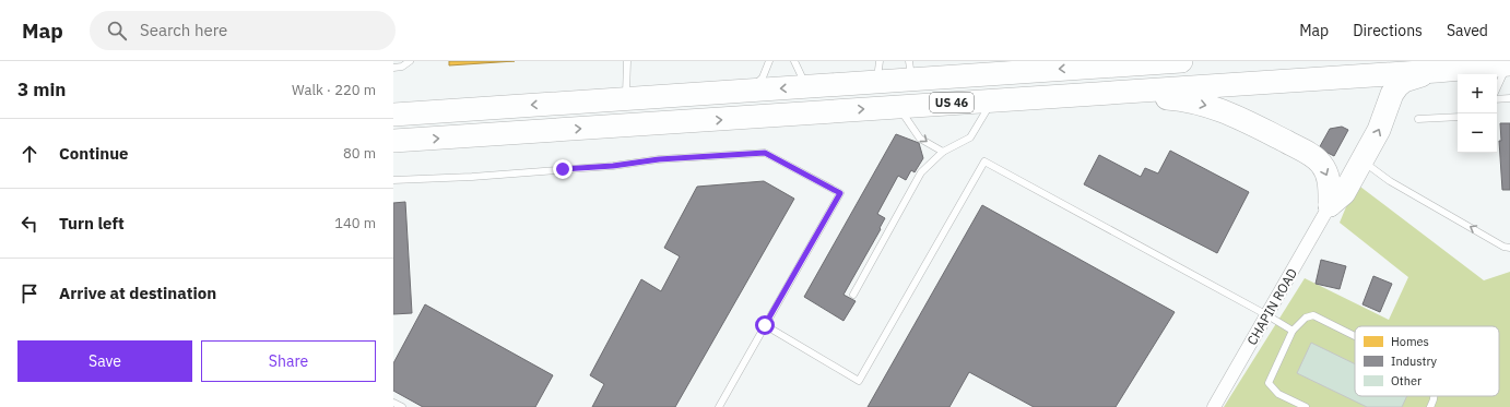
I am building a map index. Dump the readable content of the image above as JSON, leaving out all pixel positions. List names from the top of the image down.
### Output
{
  "streets": {
    "highway": ["US 46"],
    "street": ["CHAPIN ROAD"]
  },
  "legend": ["Homes", "Industry", "Other"],
  "page": {
    "header": "Map",
    "search": "Search here",
    "nav": ["Map", "Directions", "Saved"],
    "heading": ["3 min", "Walk · 220 m"],
    "map_buttons": ["+", "−"],
    "list": [
      ["Continue", "80 m"],
      ["Turn left", "140 m"],
      "Arrive at destination"
    ],
    "buttons": ["Save", "Share"]
  }
}
